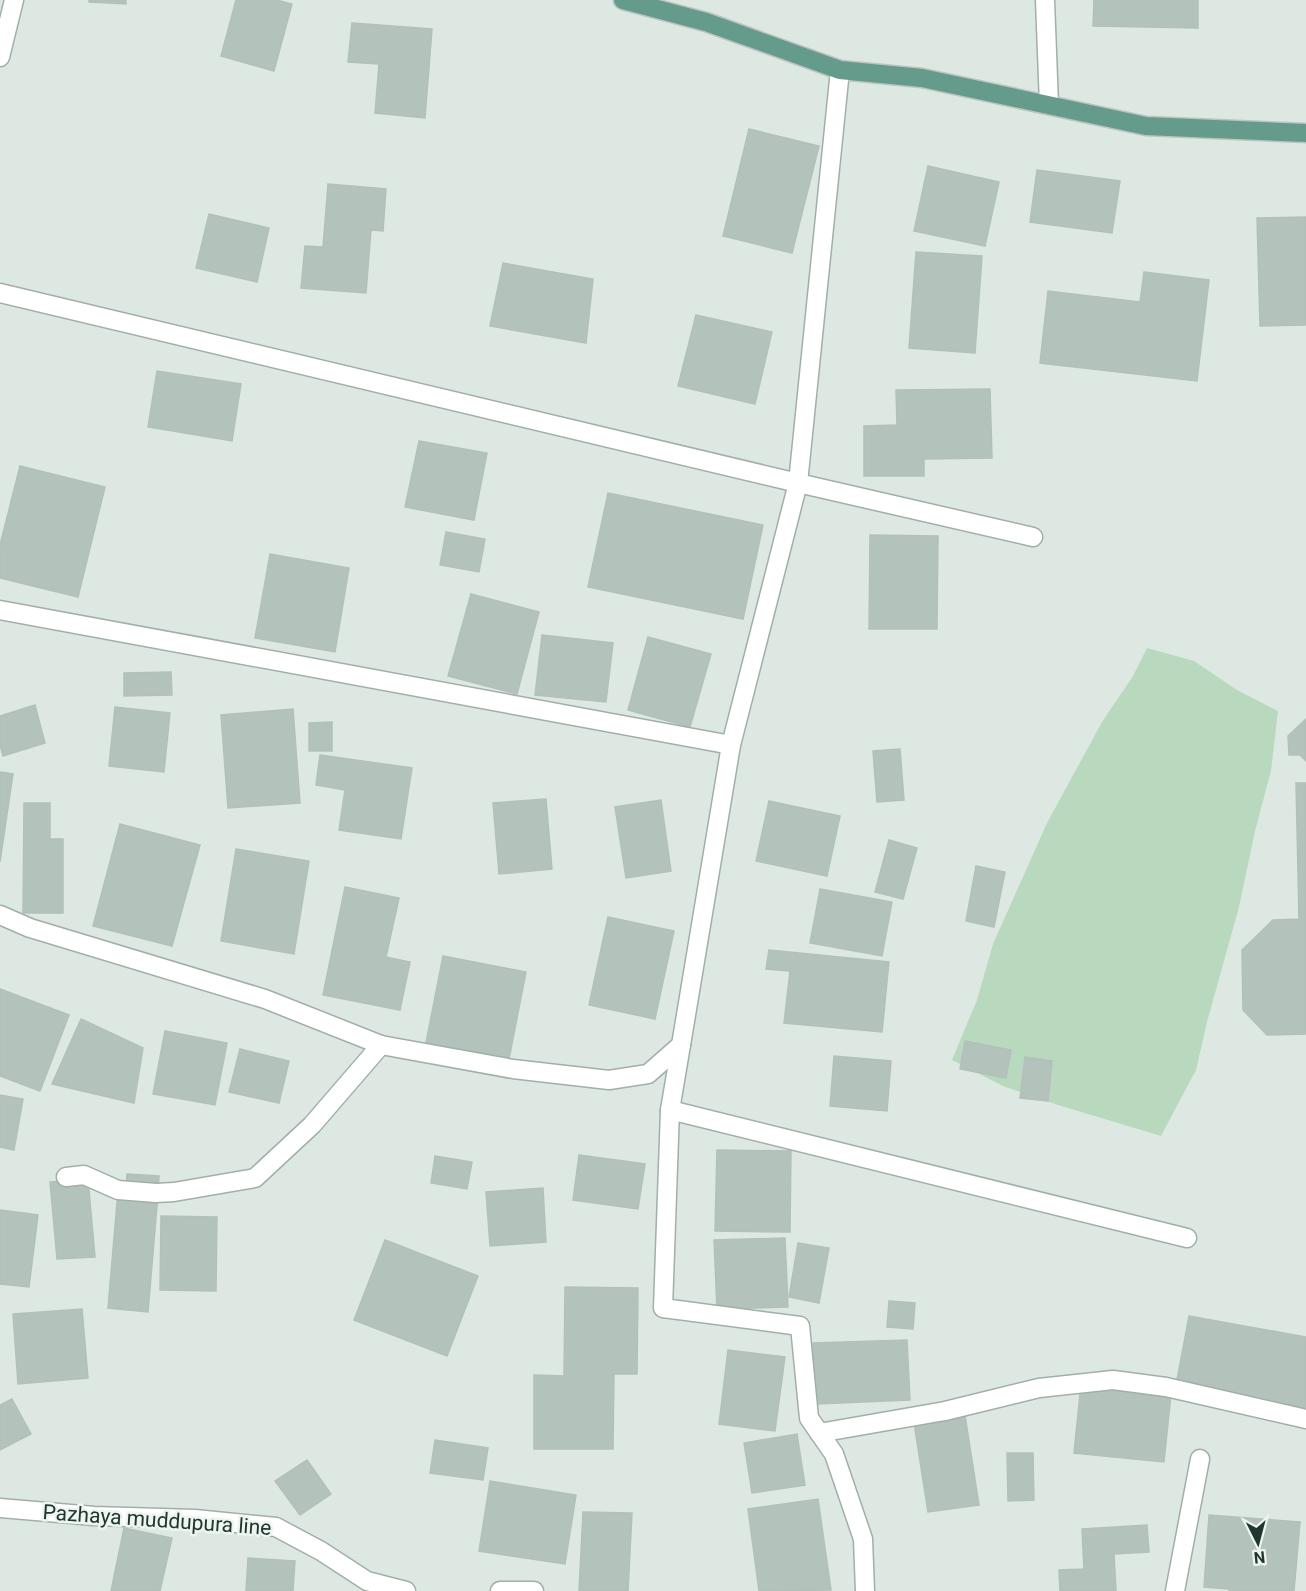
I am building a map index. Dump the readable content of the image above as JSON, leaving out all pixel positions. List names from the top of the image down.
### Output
{
  "streets": {
    "street": ["Pazhaya muddupura line"]
  },
  "north": "bottom"
}
